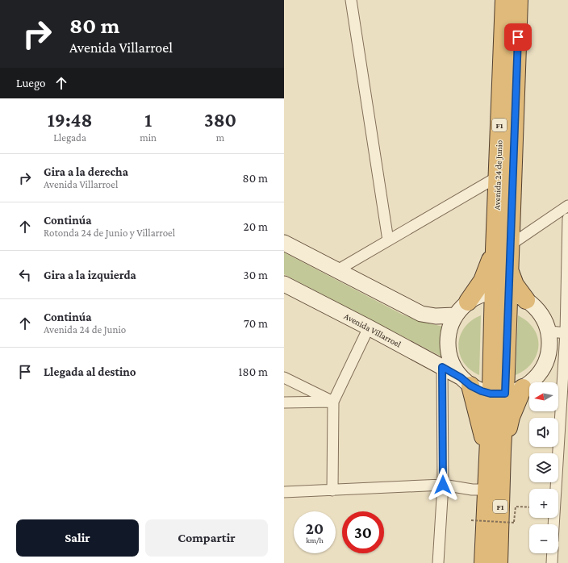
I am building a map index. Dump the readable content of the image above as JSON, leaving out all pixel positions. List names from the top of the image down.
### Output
{
  "streets": {
    "highway": ["F1", "Avenida 24 de Junio"],
    "main road": ["Avenida Villarroel"]
  },
  "crossings": [
    ["F1", "Avenida 24 de Junio"],
    ["F1", "Avenida Villarroel"]
  ],
  "north": "left",
  "page": {
    "turn": ["80 m", "Avenida Villarroel"],
    "then": "Luego",
    "eta": [
      "19:48",
      "Llegada",
      "1",
      "min",
      "380",
      "m"
    ],
    "list": [
      {
        "name": "Gira a la derecha",
        "note": "Avenida Villarroel",
        "value": "80 m"
      },
      {
        "name": "Continúa",
        "note": "Rotonda 24 de Junio y Villarroel",
        "value": "20 m"
      },
      {
        "name": "Gira a la izquierda",
        "value": "30 m"
      },
      {
        "name": "Continúa",
        "note": "Avenida 24 de Junio",
        "value": "70 m"
      },
      {
        "name": "Llegada al destino",
        "value": "180 m"
      }
    ],
    "map_buttons": ["+", "−"],
    "speed": "20 km/h",
    "limit": "30",
    "buttons": ["Salir", "Compartir"]
  }
}
